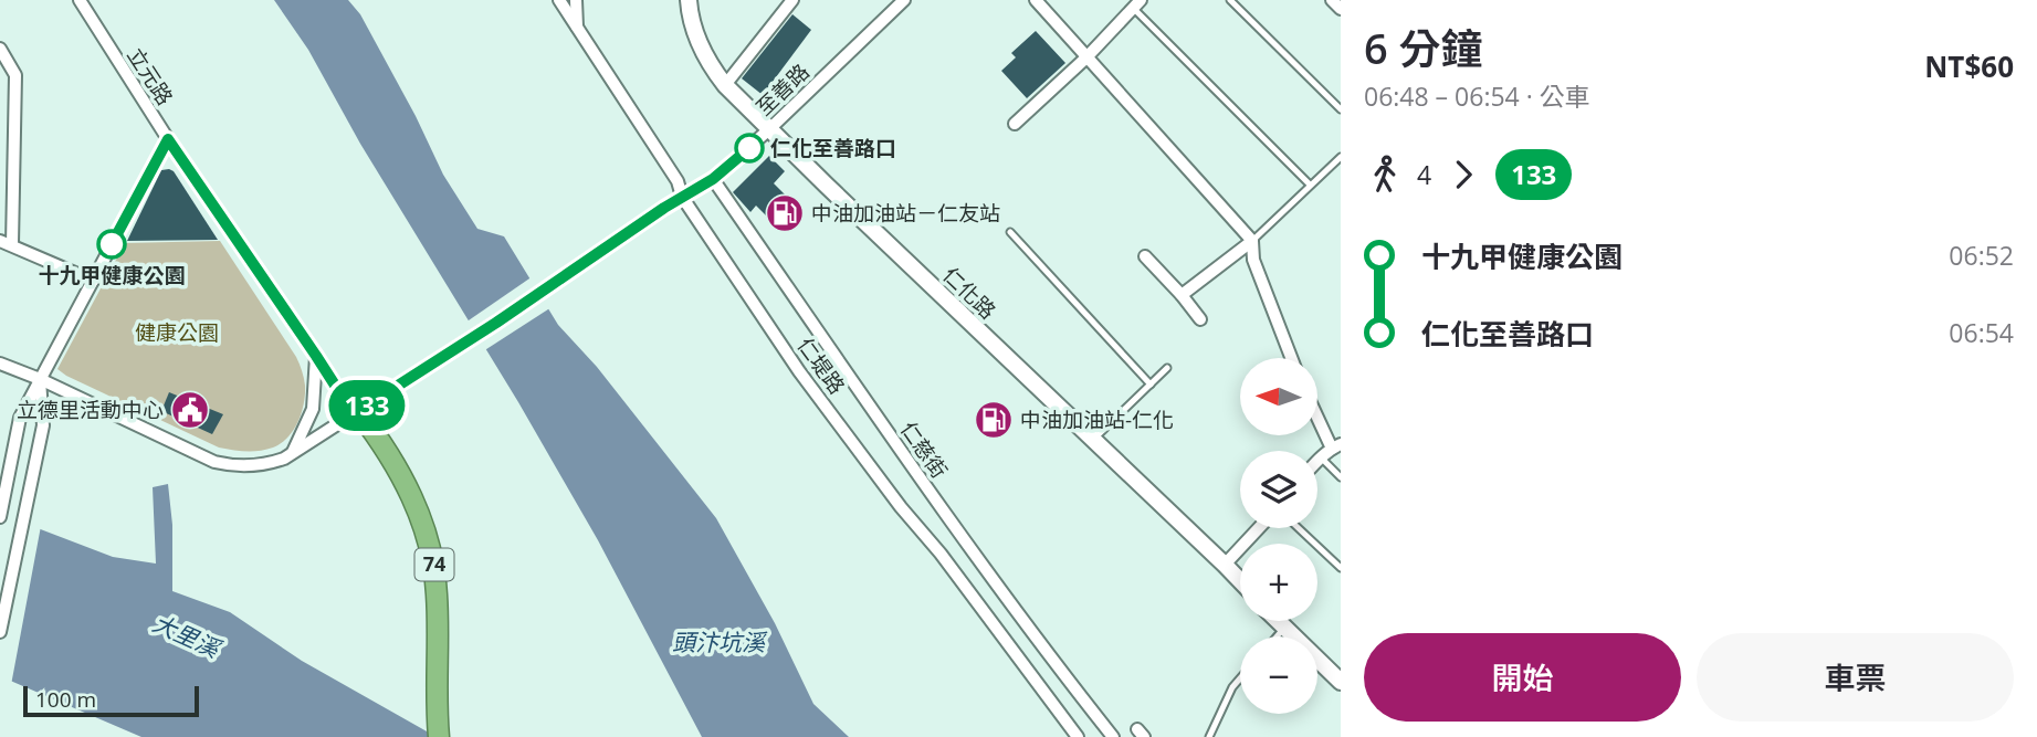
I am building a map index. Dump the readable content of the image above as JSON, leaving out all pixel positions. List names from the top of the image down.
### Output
{
  "streets": {
    "highway": ["74"],
    "main road": ["仁化路"],
    "street": [
      "立元路",
      "至善路",
      "仁堤路",
      "仁慈街"
    ]
  },
  "crossings": [
    ["立元路", "至善路"],
    ["至善路", "仁化路"],
    ["至善路", "仁堤路"],
    ["至善路", "仁慈街"],
    ["至善路", "74"]
  ],
  "water": ["大里溪", "頭汴坑溪"],
  "parks": ["健康公園"],
  "places": {
    "other": ["仁化至善路口", "十九甲健康公園"],
    "fuel station": ["中油加油站－仁友站", "中油加油站-仁化"],
    "public building": ["立德里活動中心"]
  },
  "lines": ["bus line 133"],
  "scale_bar": "100 m",
  "north": "left",
  "page": {
    "on_map": "133",
    "heading": ["6 分鐘", "06:48 – 06:54 · 公車", "NT$60"],
    "legs": ["4", "133"],
    "list": [
      {
        "name": "十九甲健康公園",
        "value": "06:52"
      },
      {
        "name": "仁化至善路口",
        "value": "06:54"
      }
    ],
    "map_buttons": ["+", "−"],
    "buttons": ["開始", "車票"],
    "scale": "100 m"
  }
}
